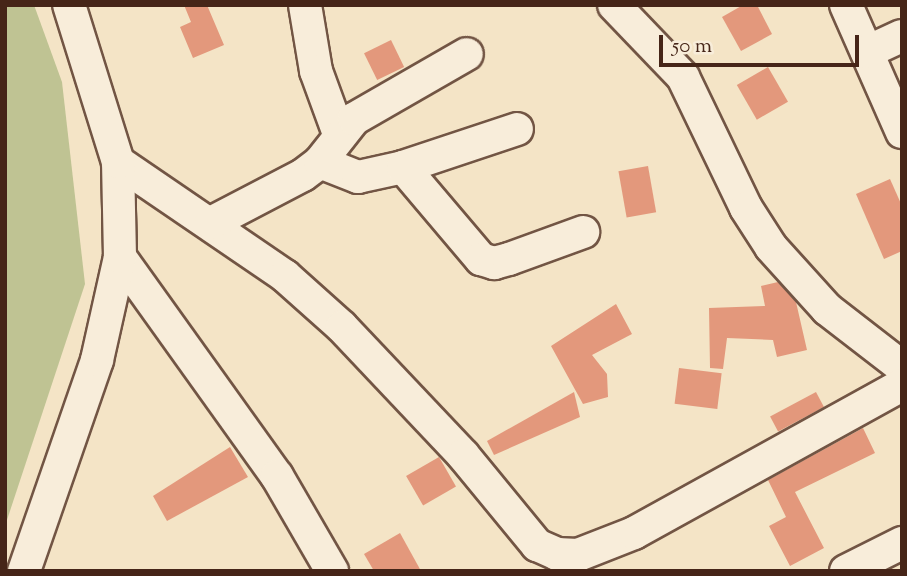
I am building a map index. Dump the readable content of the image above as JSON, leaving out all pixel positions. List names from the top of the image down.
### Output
{
  "scale_bar": "50 m"
}
